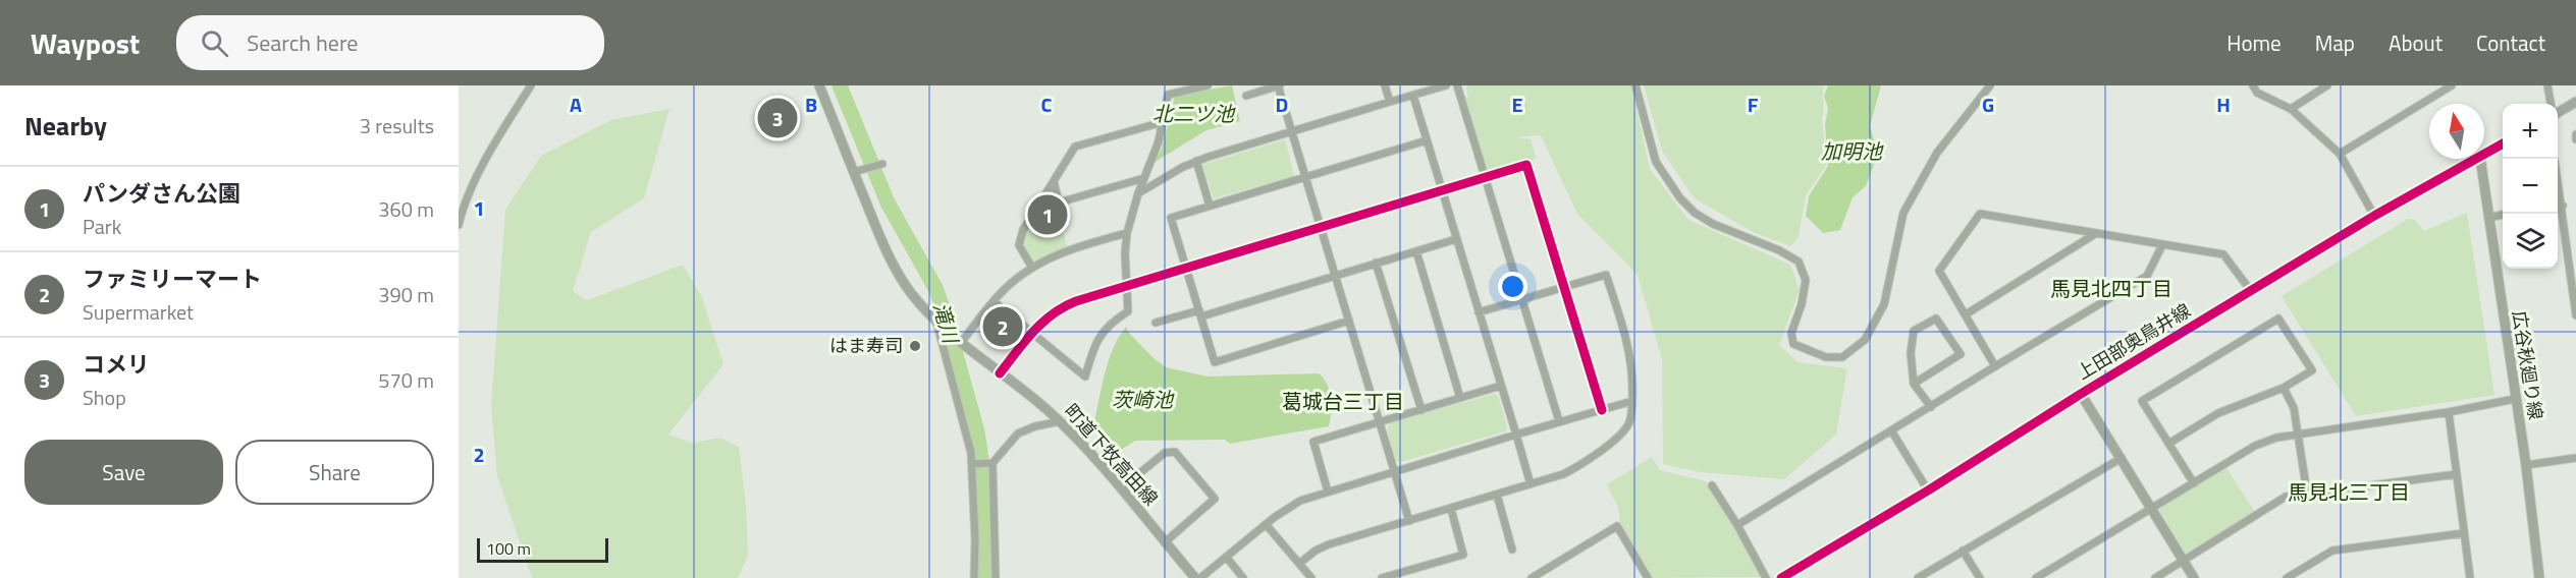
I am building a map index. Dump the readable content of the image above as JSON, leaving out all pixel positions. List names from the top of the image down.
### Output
{
  "streets": {
    "street": ["上田部奥鳥井線", "広谷秋廻り線", "町道下牧高田線"]
  },
  "districts": ["馬見北四丁目", "葛城台三丁目", "馬見北三丁目"],
  "water": [
    "北二ツ池",
    "加明池",
    "滝川",
    "茨崎池"
  ],
  "places": ["はま寿司"],
  "scale_bar": "100 m",
  "north": "top",
  "page": {
    "header": "Waypost",
    "search": "Search here",
    "nav": [
      "Home",
      "Map",
      "About",
      "Contact"
    ],
    "heading": ["Nearby", "3 results"],
    "pins": ["3", "1", "2"],
    "map_buttons": ["+", "−"],
    "list": [
      {
        "mark": "1",
        "name": "パンダさん公園",
        "note": "Park",
        "value": "360 m"
      },
      {
        "mark": "2",
        "name": "ファミリーマート",
        "note": "Supermarket",
        "value": "390 m"
      },
      {
        "mark": "3",
        "name": "コメリ",
        "note": "Shop",
        "value": "570 m"
      }
    ],
    "buttons": ["Save", "Share"],
    "scale": "100 m"
  },
  "grid": {
    "columns": [
      "A",
      "B",
      "C",
      "D",
      "E",
      "F",
      "G",
      "H"
    ],
    "rows": ["1", "2"]
  }
}
